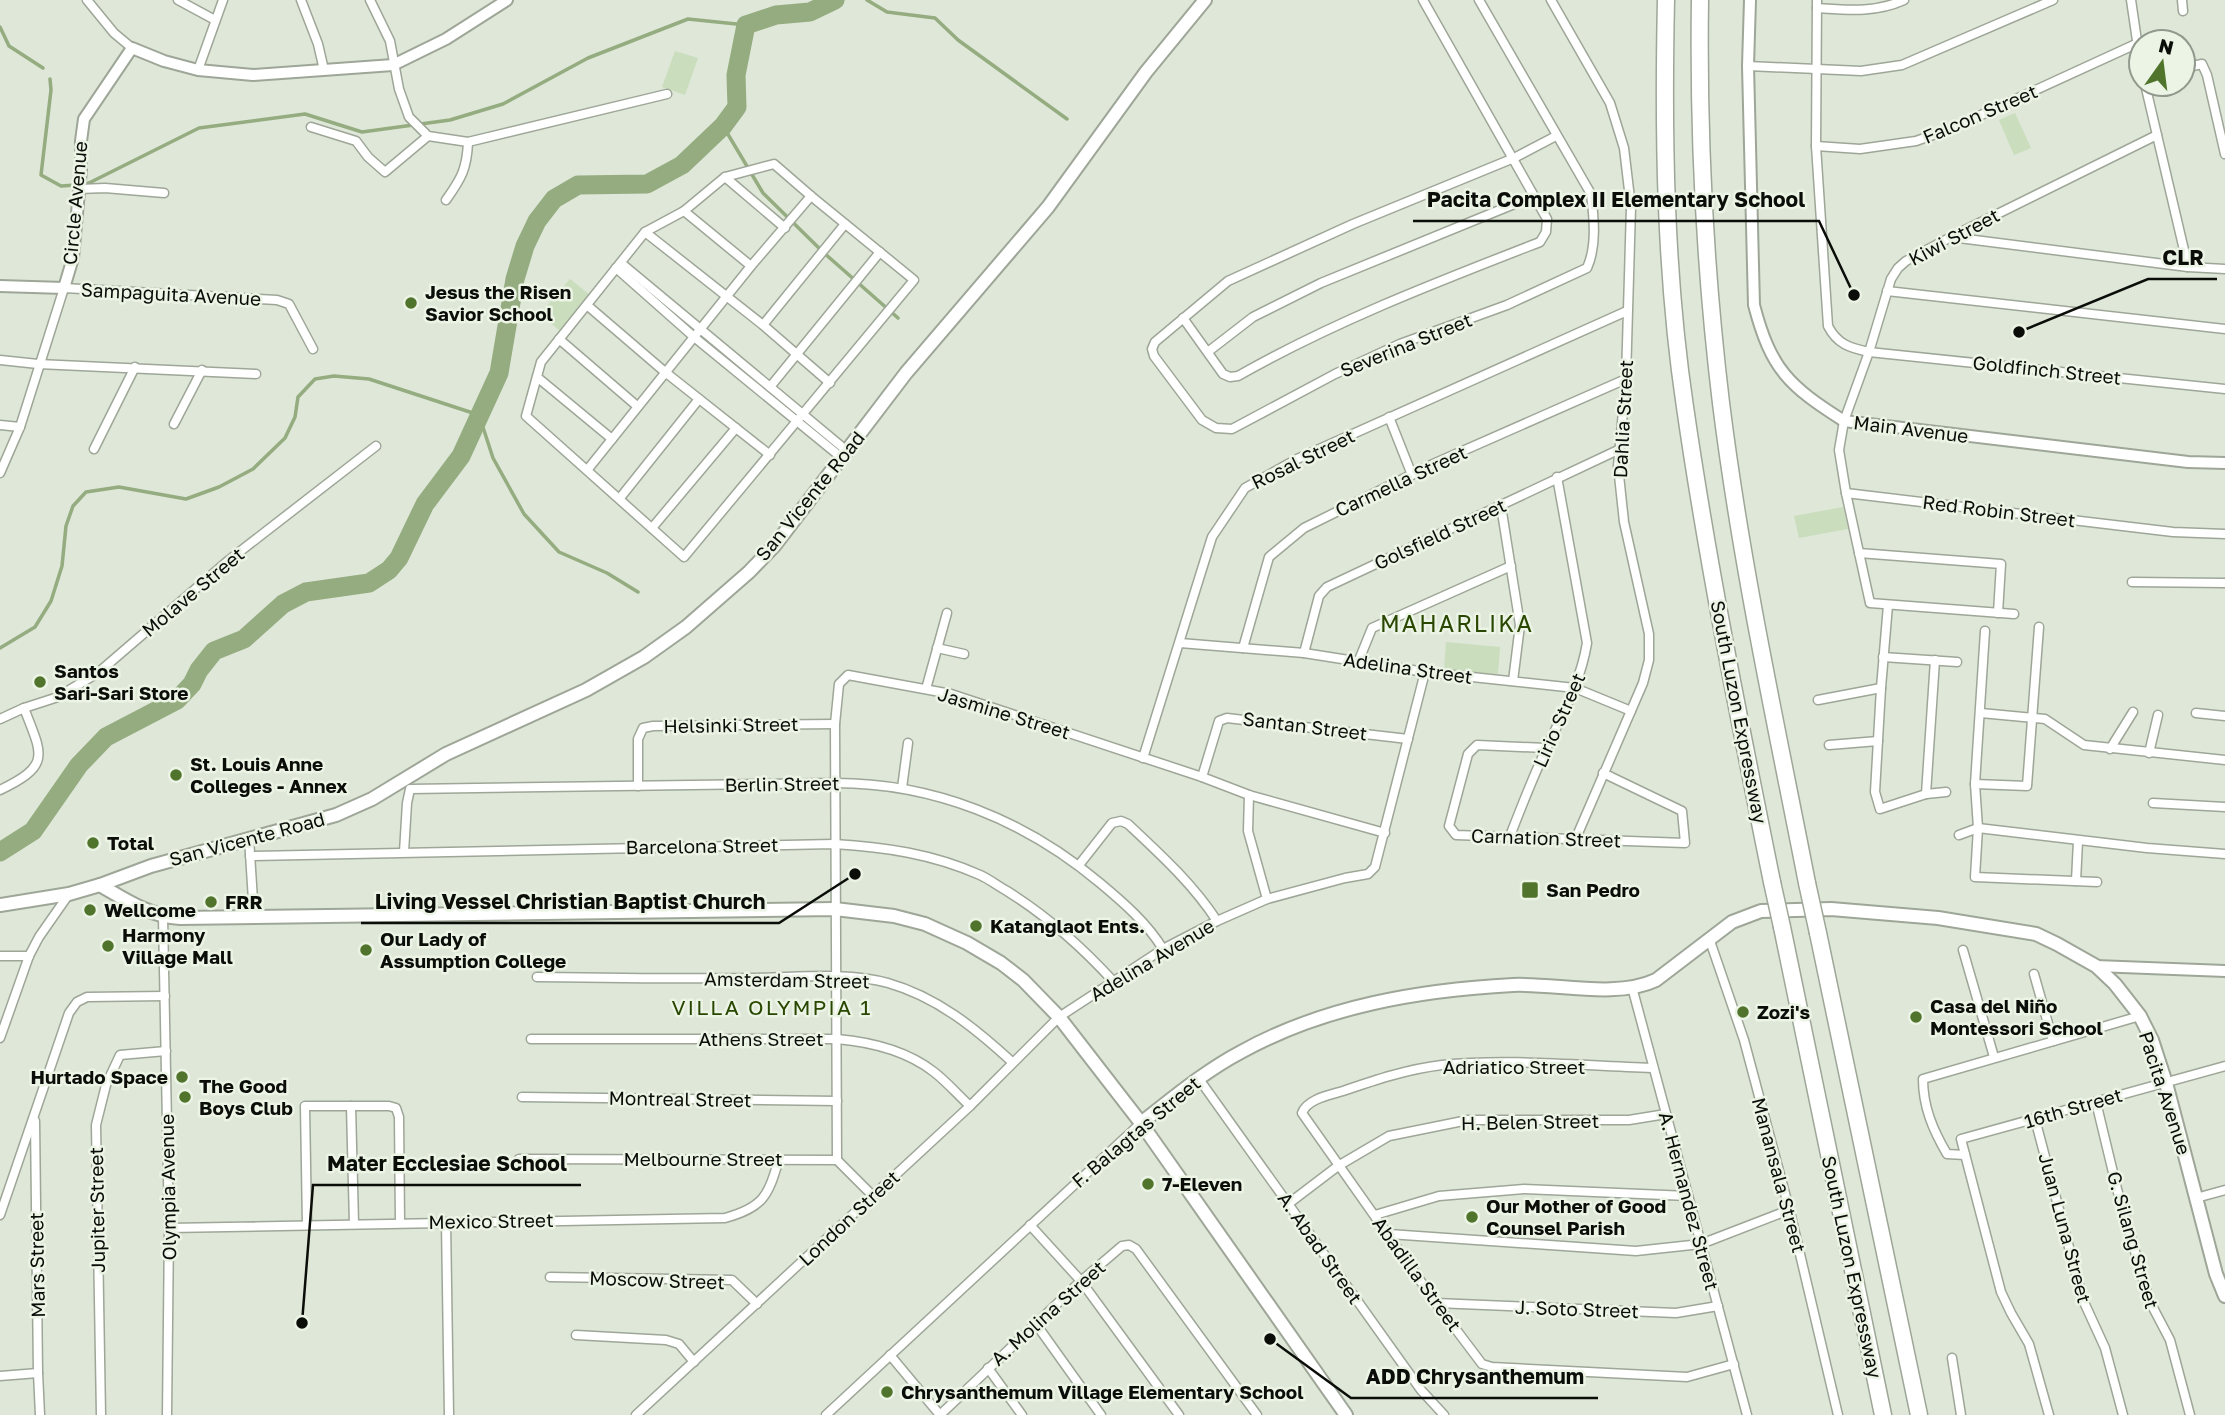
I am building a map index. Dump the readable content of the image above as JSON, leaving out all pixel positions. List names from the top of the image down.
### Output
{
  "streets": {
    "highway": ["South Luzon Expressway"],
    "main road": ["San Vicente Road", "Pacita Avenue", "F. Balagtas Street"],
    "street": [
      "Falcon Street",
      "Circle Avenue",
      "Kiwi Street",
      "Sampaguita Avenue",
      "Severina Street",
      "Goldfinch Street",
      "Dahlia Street",
      "Main Avenue",
      "Rosal Street",
      "Carmella Street",
      "Red Robin Street",
      "Golsfield Street",
      "Molave Street",
      "Adelina Street",
      "Jasmine Street",
      "Lirio Street",
      "Helsinki Street",
      "Santan Street",
      "Berlin Street",
      "Carnation Street",
      "Barcelona Street",
      "Adelina Avenue",
      "Amsterdam Street",
      "Athens Street",
      "Adriatico Street",
      "Montreal Street",
      "16th Street",
      "H. Belen Street",
      "Melbourne Street",
      "Manansala Street",
      "Olympia Avenue",
      "A. Hernandez Street",
      "Jupiter Street",
      "London Street",
      "Mexico Street",
      "Juan Luna Street",
      "G. Silang Street",
      "A. Abad Street",
      "Mars Street",
      "Abadilla Street",
      "Moscow Street",
      "J. Soto Street",
      "A. Molina Street"
    ]
  },
  "crossings": [
    ["Falcon Street", "Goldfinch Street"],
    ["Circle Avenue", "Sampaguita Avenue"],
    ["Kiwi Street", "Goldfinch Street"],
    ["Kiwi Street", "Main Avenue"],
    ["Dahlia Street", "Rosal Street"],
    ["Dahlia Street", "Carmella Street"],
    ["Dahlia Street", "Golsfield Street"],
    ["Dahlia Street", "Adelina Street"],
    ["Dahlia Street", "Carnation Street"],
    ["Rosal Street", "Adelina Street"],
    ["Rosal Street", "Jasmine Street"],
    ["Carmella Street", "Adelina Street"],
    ["Golsfield Street", "Adelina Street"],
    ["Golsfield Street", "Lirio Street"],
    ["Adelina Street", "Lirio Street"],
    ["Adelina Street", "Adelina Avenue"],
    ["Jasmine Street", "Helsinki Street"],
    ["Jasmine Street", "Santan Street"],
    ["Jasmine Street", "Berlin Street"],
    ["Jasmine Street", "Barcelona Street"],
    ["Jasmine Street", "Adelina Avenue"],
    ["Jasmine Street", "Amsterdam Street"],
    ["Jasmine Street", "Athens Street"],
    ["Jasmine Street", "Montreal Street"],
    ["Jasmine Street", "Melbourne Street"],
    ["Lirio Street", "Carnation Street"],
    ["Helsinki Street", "Berlin Street"],
    ["Santan Street", "Adelina Avenue"],
    ["Berlin Street", "Barcelona Street"],
    ["Berlin Street", "Adelina Avenue"],
    ["Barcelona Street", "Adelina Avenue"],
    ["Adelina Avenue", "London Street"],
    ["Amsterdam Street", "London Street"],
    ["Athens Street", "London Street"],
    ["Adriatico Street", "A. Hernandez Street"],
    ["Adriatico Street", "Abadilla Street"],
    ["Pacita Avenue", "16th Street"],
    ["Pacita Avenue", "F. Balagtas Street"],
    ["16th Street", "Juan Luna Street"],
    ["16th Street", "G. Silang Street"],
    ["H. Belen Street", "A. Hernandez Street"],
    ["H. Belen Street", "A. Abad Street"],
    ["H. Belen Street", "Abadilla Street"],
    ["F. Balagtas Street", "Manansala Street"],
    ["F. Balagtas Street", "A. Hernandez Street"],
    ["F. Balagtas Street", "A. Abad Street"],
    ["Melbourne Street", "Mexico Street"],
    ["Olympia Avenue", "Jupiter Street"],
    ["Olympia Avenue", "Mexico Street"],
    ["A. Hernandez Street", "Abadilla Street"],
    ["A. Hernandez Street", "J. Soto Street"],
    ["London Street", "Moscow Street"],
    ["Abadilla Street", "J. Soto Street"]
  ],
  "districts": ["MAHARLIKA", "VILLA OLYMPIA 1"],
  "places": {
    "other": [
      "Pacita Complex II Elementary School",
      "Jesus the Risen Savior School",
      "CLR",
      "Santos Sari-Sari Store",
      "St. Louis Anne Colleges - Annex",
      "Total",
      "Living Vessel Christian Baptist Church",
      "FRR",
      "Wellcome",
      "Katanglaot Ents.",
      "Harmony Village Mall",
      "Our Lady of Assumption College",
      "Zozi's",
      "Casa del Niño Montessori School",
      "Hurtado Space",
      "The Good Boys Club",
      "7-Eleven",
      "Our Mother of Good Counsel Parish",
      "Mater Ecclesiae School",
      "ADD Chrysanthemum",
      "Chrysanthemum Village Elementary School"
    ],
    "transit": ["San Pedro"]
  },
  "north": "top"
}
